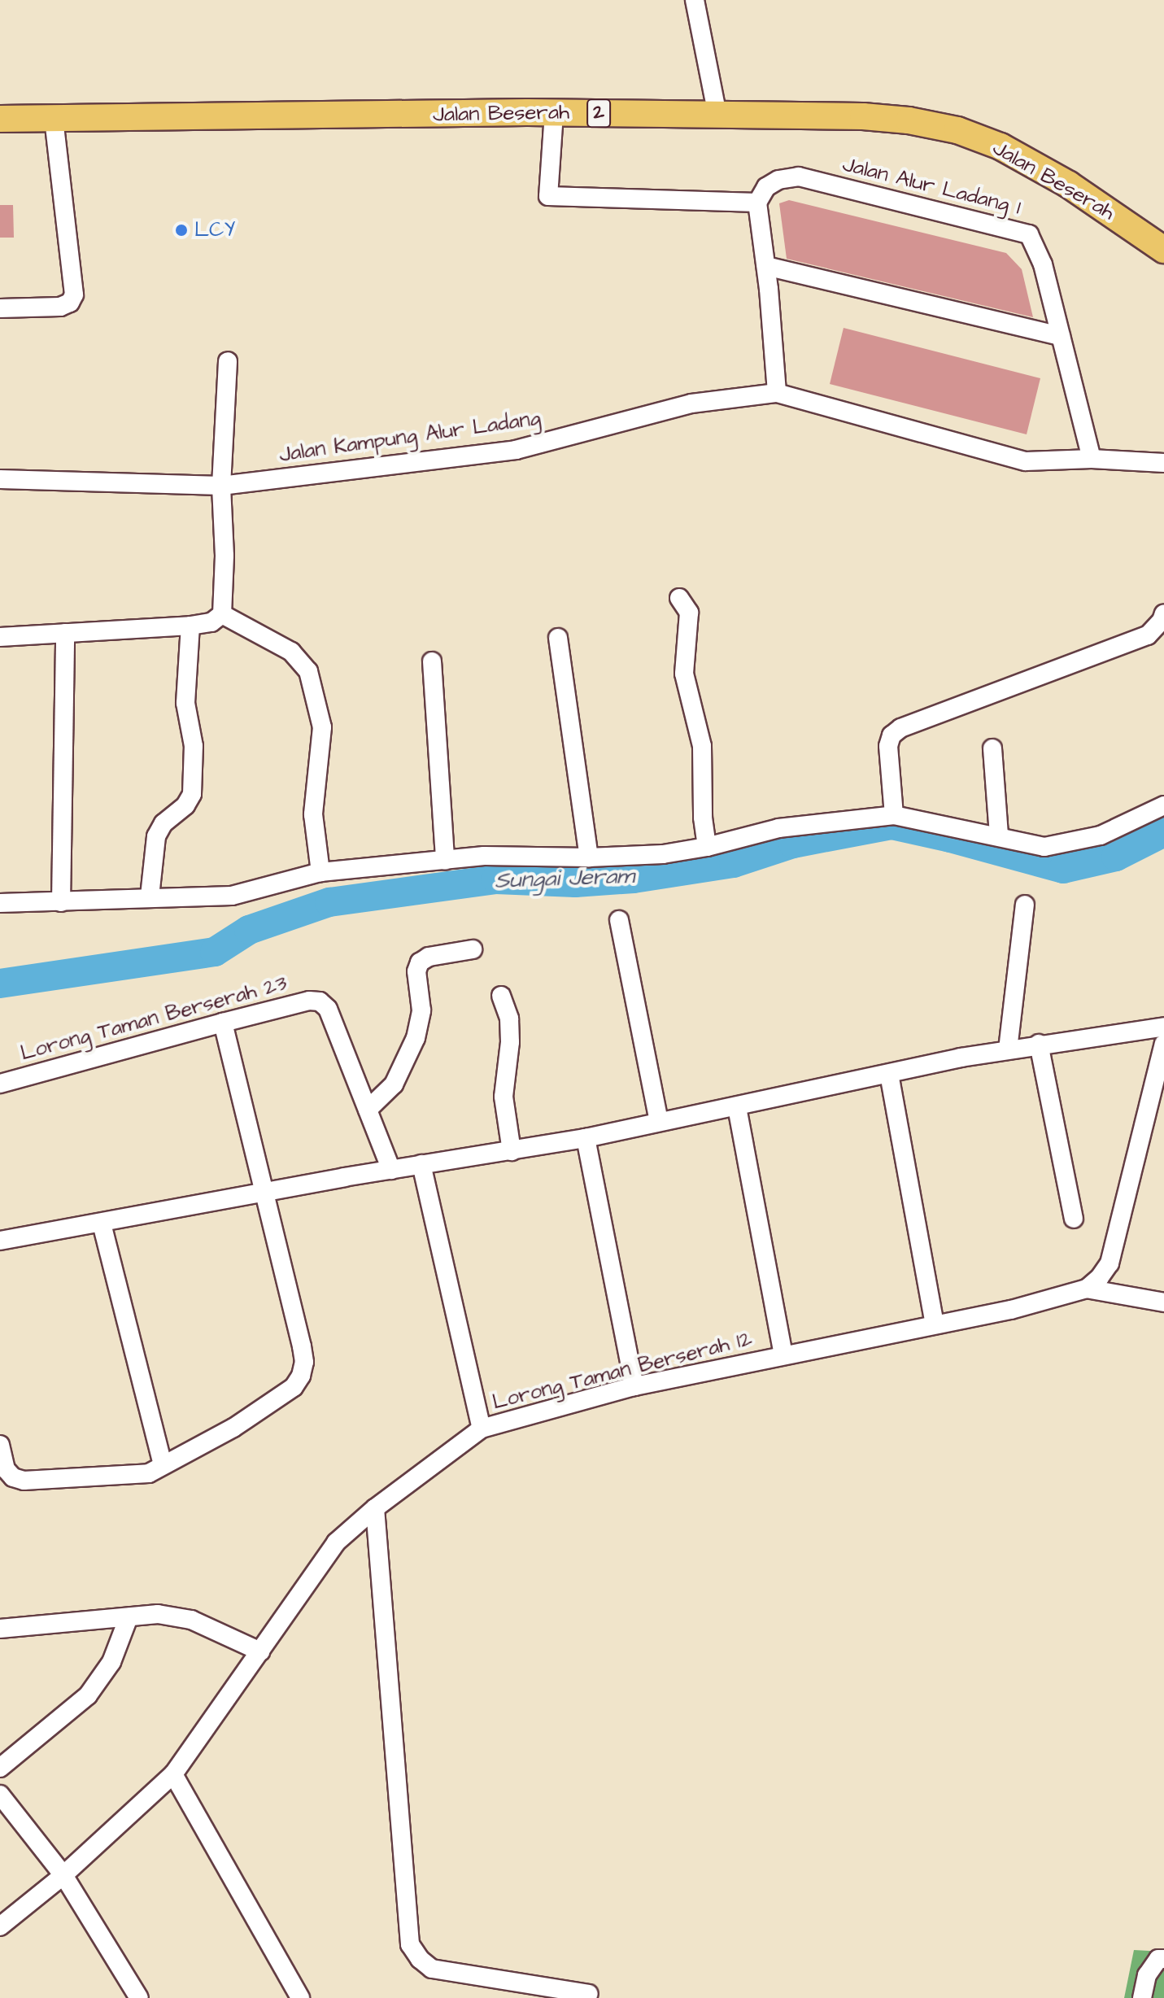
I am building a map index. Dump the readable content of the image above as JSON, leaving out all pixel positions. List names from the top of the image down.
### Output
{
  "streets": {
    "highway": ["2", "Jalan Beserah"],
    "street": [
      "Jalan Alur Ladang 1",
      "Jalan Kampung Alur Ladang",
      "Lorong Taman Berserah 23",
      "Lorong Taman Berserah 12"
    ]
  },
  "crossings": [
    ["Jalan Alur Ladang 1", "Jalan Kampung Alur Ladang"]
  ],
  "water": ["Sungai Jeram"],
  "places": ["LCY"]
}
